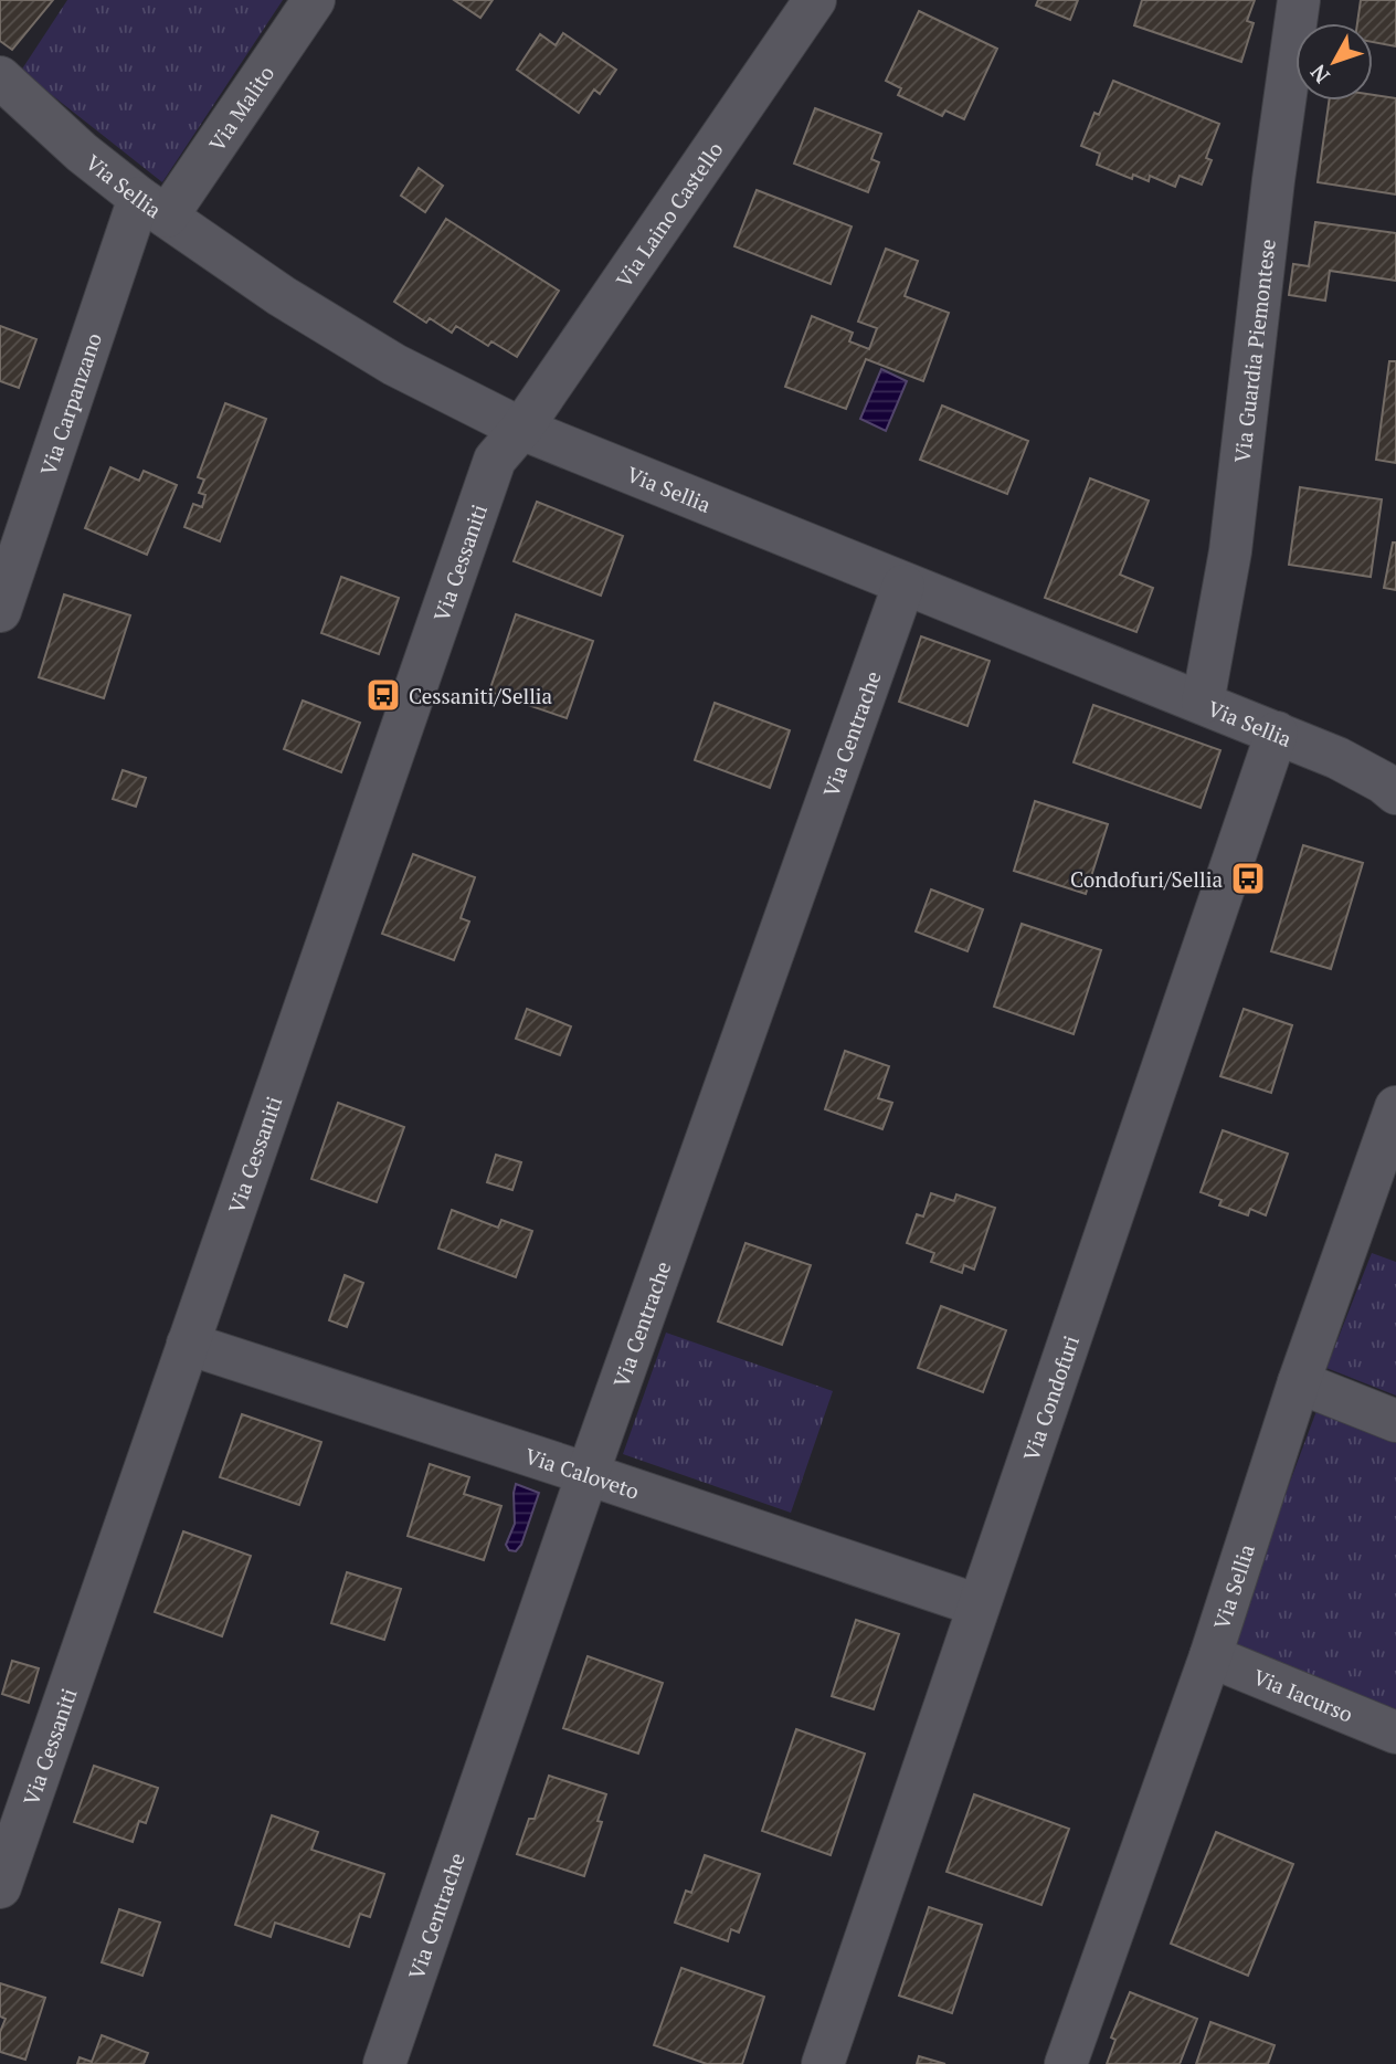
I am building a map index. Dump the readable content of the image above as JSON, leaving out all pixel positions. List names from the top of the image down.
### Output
{
  "streets": {
    "street": [
      "Via Malito",
      "Via Sellia",
      "Via Laino Castello",
      "Via Guardia Piemontese",
      "Via Carpanzano",
      "Via Cessaniti",
      "Via Centrache",
      "Via Condofuri",
      "Via Caloveto",
      "Via Iacurso"
    ]
  },
  "crossings": [
    ["Via Malito", "Via Sellia"],
    ["Via Malito", "Via Carpanzano"],
    ["Via Sellia", "Via Laino Castello"],
    ["Via Sellia", "Via Guardia Piemontese"],
    ["Via Sellia", "Via Carpanzano"],
    ["Via Sellia", "Via Cessaniti"],
    ["Via Sellia", "Via Centrache"],
    ["Via Sellia", "Via Condofuri"],
    ["Via Sellia", "Via Iacurso"],
    ["Via Laino Castello", "Via Cessaniti"],
    ["Via Cessaniti", "Via Caloveto"],
    ["Via Centrache", "Via Caloveto"],
    ["Via Condofuri", "Via Caloveto"]
  ],
  "places": {
    "bus stop": ["Cessaniti/Sellia", "Condofuri/Sellia"]
  },
  "north": "bottom left"
}
